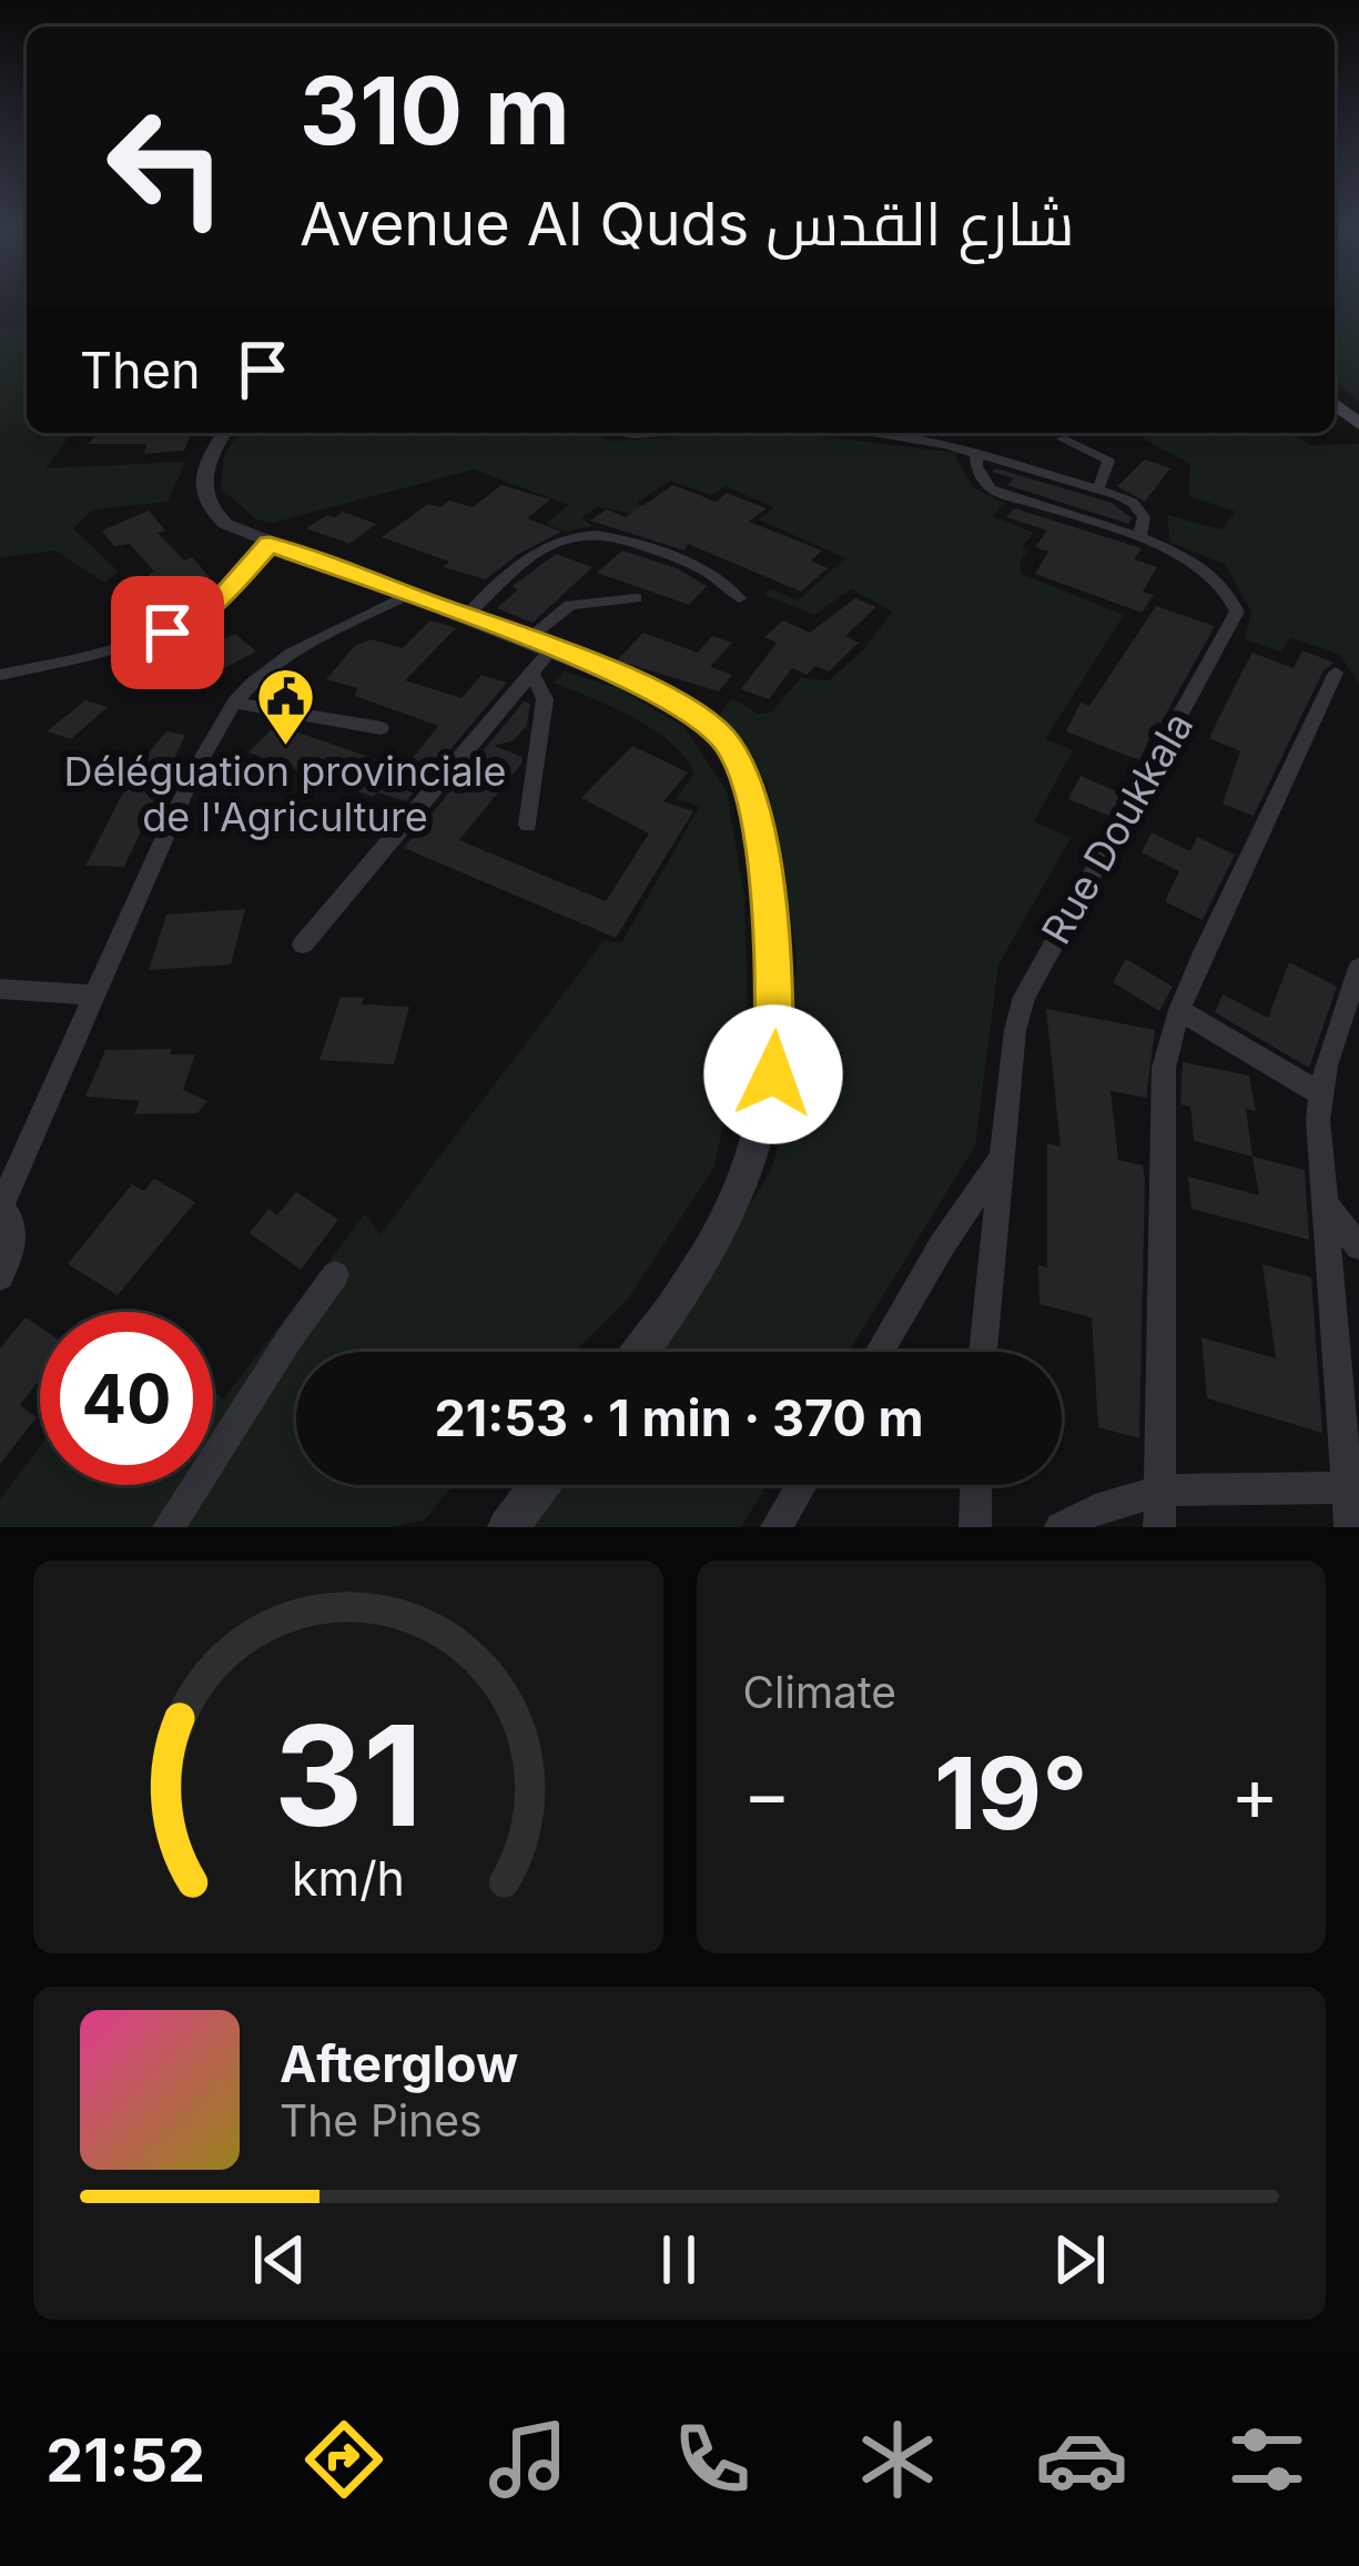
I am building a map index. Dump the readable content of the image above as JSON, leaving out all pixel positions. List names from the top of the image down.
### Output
{
  "streets": {
    "street": ["Rue Doukkala"]
  },
  "places": {
    "public building": ["Déléguation provinciale de l'Agriculture"]
  },
  "page": {
    "turn": ["310 m", "Avenue Al Quds شارع القدس"],
    "then": "Then",
    "limit": "40",
    "trip": "21:53 · 1 min · 370 m",
    "tile": "Climate",
    "heat": ["−", "19°", "+"],
    "song": ["Afterglow", "The Pines"],
    "tabs": "21:52",
    "gauge": ["31", "km/h"]
  }
}
